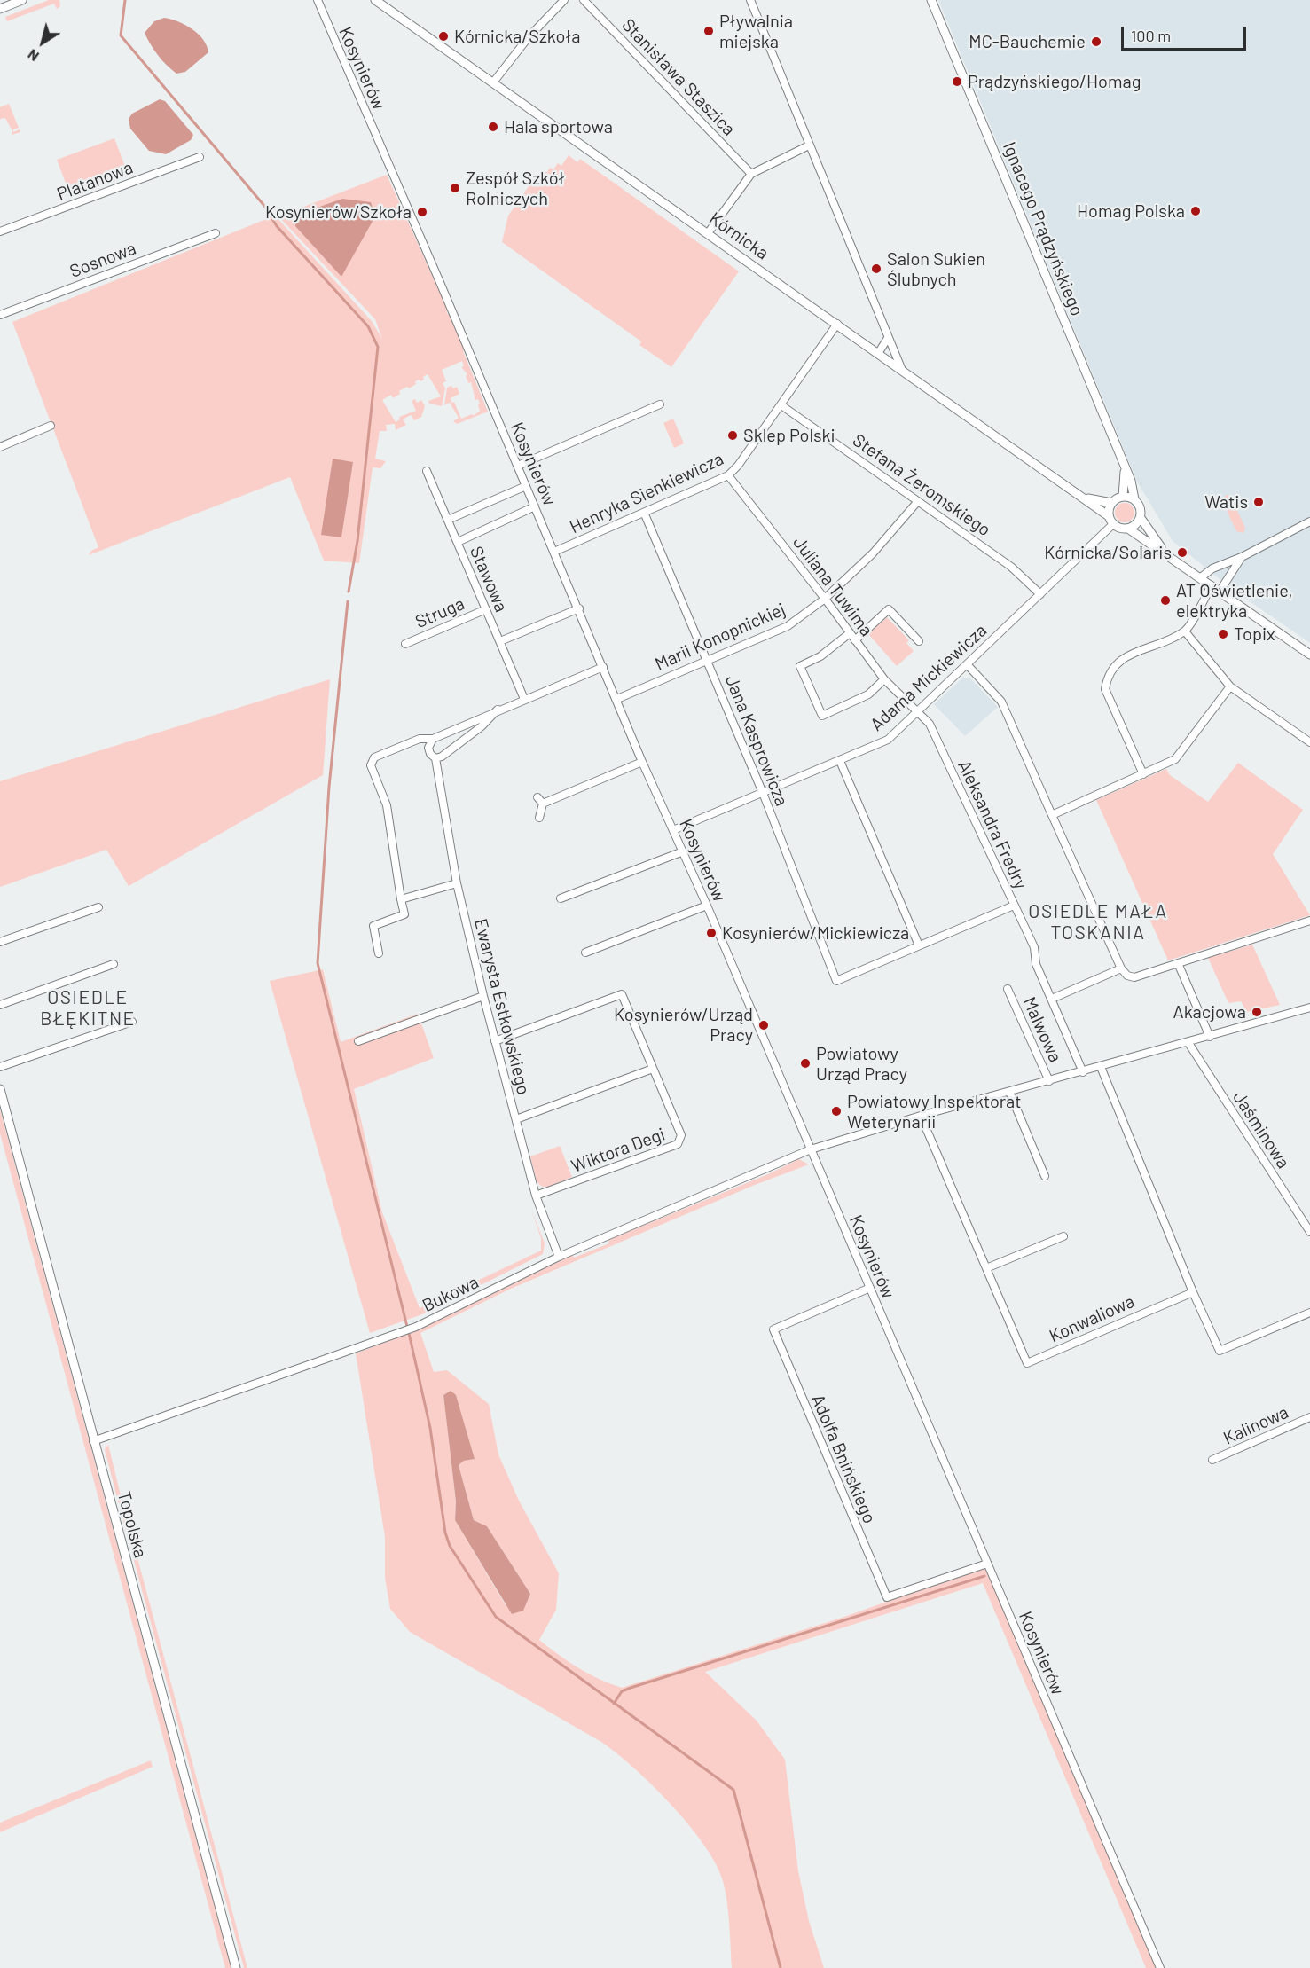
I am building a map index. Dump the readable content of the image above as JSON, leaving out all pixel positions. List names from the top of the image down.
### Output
{
  "streets": {
    "street": [
      "Kosynierów",
      "Stanisława Staszica",
      "Platanowa",
      "Ignacego Prądzyńskiego",
      "Kórnicka",
      "Sosnowa",
      "Stefana Żeromskiego",
      "Henryka Sienkiewicza",
      "Stawowa",
      "Juliana Tuwima",
      "Struga",
      "Marii Konopnickiej",
      "Adama Mickiewicza",
      "Jana Kasprowicza",
      "Aleksandra Fredry",
      "Ewarysta Estkowskiego",
      "Malwowa",
      "Jaśminowa",
      "Wiktora Degi",
      "Bukowa",
      "Konwaliowa",
      "Kalinowa",
      "Adolfa Bnińskiego",
      "Topolska"
    ]
  },
  "crossings": [
    ["Kosynierów", "Henryka Sienkiewicza"],
    ["Kosynierów", "Marii Konopnickiej"],
    ["Kosynierów", "Adama Mickiewicza"],
    ["Kosynierów", "Bukowa"],
    ["Kosynierów", "Adolfa Bnińskiego"],
    ["Ignacego Prądzyńskiego", "Kórnicka"],
    ["Ignacego Prądzyńskiego", "Adama Mickiewicza"],
    ["Kórnicka", "Henryka Sienkiewicza"],
    ["Kórnicka", "Adama Mickiewicza"],
    ["Stefana Żeromskiego", "Henryka Sienkiewicza"],
    ["Stefana Żeromskiego", "Marii Konopnickiej"],
    ["Stefana Żeromskiego", "Adama Mickiewicza"],
    ["Henryka Sienkiewicza", "Juliana Tuwima"],
    ["Henryka Sienkiewicza", "Jana Kasprowicza"],
    ["Stawowa", "Struga"],
    ["Juliana Tuwima", "Marii Konopnickiej"],
    ["Juliana Tuwima", "Adama Mickiewicza"],
    ["Juliana Tuwima", "Aleksandra Fredry"],
    ["Marii Konopnickiej", "Jana Kasprowicza"],
    ["Adama Mickiewicza", "Jana Kasprowicza"],
    ["Adama Mickiewicza", "Aleksandra Fredry"],
    ["Ewarysta Estkowskiego", "Wiktora Degi"],
    ["Ewarysta Estkowskiego", "Bukowa"],
    ["Bukowa", "Topolska"]
  ],
  "districts": ["OSIEDLE MAŁA TOSKANIA", "OSIEDLE BŁĘKITNE"],
  "places": [
    "Pływalnia miejska",
    "Kórnicka/Szkoła",
    "MC-Bauchemie",
    "Prądzyńskiego/Homag",
    "Hala sportowa",
    "Zespół Szkół Rolniczych",
    "Homag Polska",
    "Kosynierów/Szkoła",
    "Salon Sukien Ślubnych",
    "Sklep Polski",
    "Watis",
    "Kórnicka/Solaris",
    "AT Oświetlenie, elektryka",
    "Topix",
    "Kosynierów/Mickiewicza",
    "Akacjowa",
    "Kosynierów/Urząd Pracy",
    "Powiatowy Urząd Pracy",
    "Powiatowy Inspektorat Weterynarii"
  ],
  "scale_bar": "100 m",
  "north": "bottom left"
}
